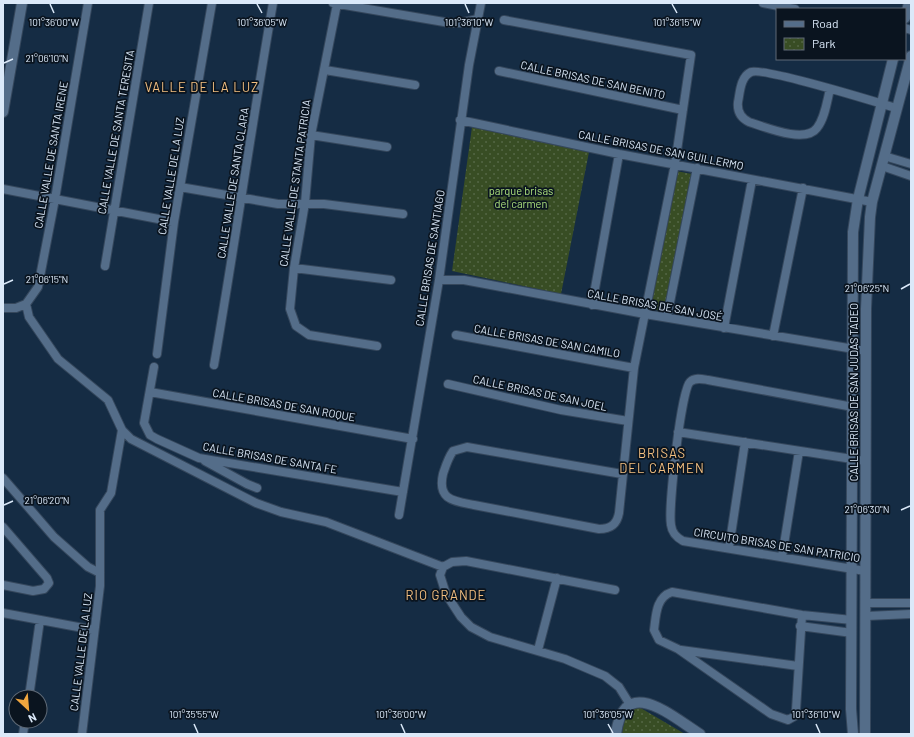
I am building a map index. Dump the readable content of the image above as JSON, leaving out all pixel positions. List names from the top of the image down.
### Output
{
  "streets": {
    "street": [
      "CALLE BRISAS DE SAN BENITO",
      "CALLE VALLE DE SANTA TERESITA",
      "CALLE BRISAS DE SAN GUILLERMO",
      "CALLE VALLE DE SANTA IRENE",
      "CALLE VALLE DE LA LUZ",
      "CALLE VALLE DE SANTA CLARA",
      "CALLE VALLE DE STANTA PATRICIA",
      "CALLE BRISAS DE SANTIAGO",
      "CALLE BRISAS DE SAN JOSÉ",
      "CALLE BRISAS DE SAN CAMILO",
      "CALLE BRISAS DE SAN JUDAS TADEO",
      "CALLE BRISAS DE SAN JOEL",
      "CALLE BRISAS DE SAN ROQUE",
      "CALLE BRISAS DE SANTA FE",
      "CIRCUITO BRISAS DE SAN PATRICIO"
    ]
  },
  "crossings": [
    ["CALLE BRISAS DE SAN GUILLERMO", "CALLE BRISAS DE SANTIAGO"],
    ["CALLE BRISAS DE SAN GUILLERMO", "CALLE BRISAS DE SAN JUDAS TADEO"],
    ["CALLE BRISAS DE SANTIAGO", "CALLE BRISAS DE SAN JOSÉ"],
    ["CALLE BRISAS DE SANTIAGO", "CALLE BRISAS DE SAN ROQUE"],
    ["CALLE BRISAS DE SANTIAGO", "CALLE BRISAS DE SANTA FE"],
    ["CALLE BRISAS DE SAN JOSÉ", "CALLE BRISAS DE SAN JUDAS TADEO"],
    ["CALLE BRISAS DE SAN JUDAS TADEO", "CIRCUITO BRISAS DE SAN PATRICIO"],
    ["CALLE BRISAS DE SAN ROQUE", "CALLE BRISAS DE SANTA FE"]
  ],
  "districts": ["VALLE DE LA LUZ", "BRISAS DEL CARMEN", "RIO GRANDE"],
  "parks": ["parque brisas del carmen"],
  "legend": ["Road", "Park"],
  "north": "bottom right",
  "coordinates": [
    "101°36'00\"W",
    "101°36'05\"W",
    "101°36'10\"W",
    "101°36'15\"W",
    "21°06'10\"N",
    "21°06'15\"N",
    "21°06'25\"N",
    "21°06'20\"N",
    "21°06'30\"N",
    "101°35'55\"W"
  ]
}
